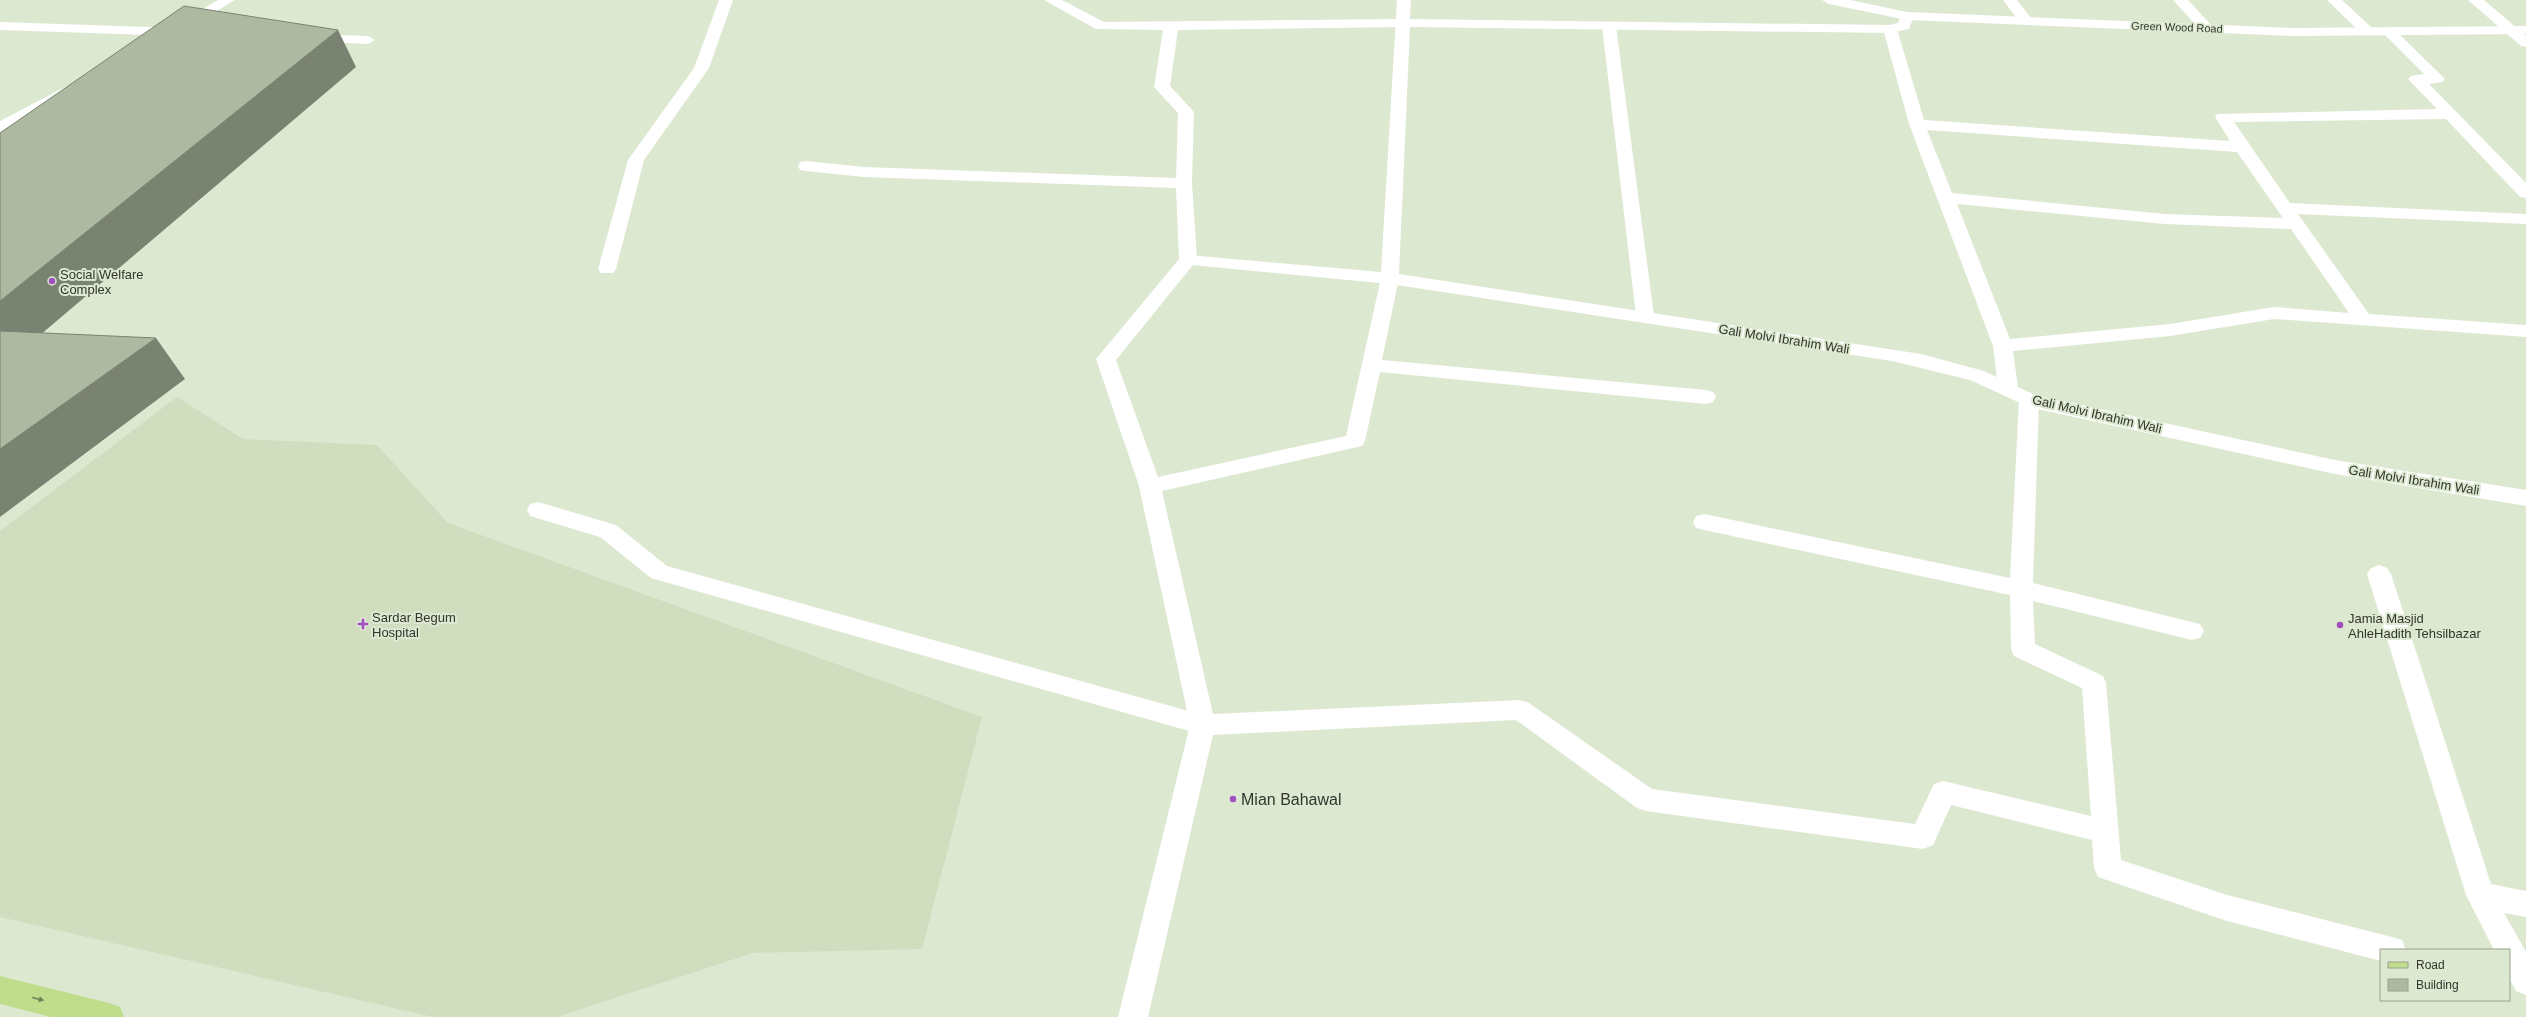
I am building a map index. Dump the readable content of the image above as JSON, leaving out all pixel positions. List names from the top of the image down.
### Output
{
  "streets": {
    "street": ["Green Wood Road", "Gali Molvi Ibrahim Wali"]
  },
  "places": {
    "other": ["Social Welfare Complex", "Jamia Masjid AhleHadith Tehsilbazar", "Mian Bahawal"],
    "health": ["Sardar Begum Hospital"]
  },
  "legend": ["Road", "Building"]
}
